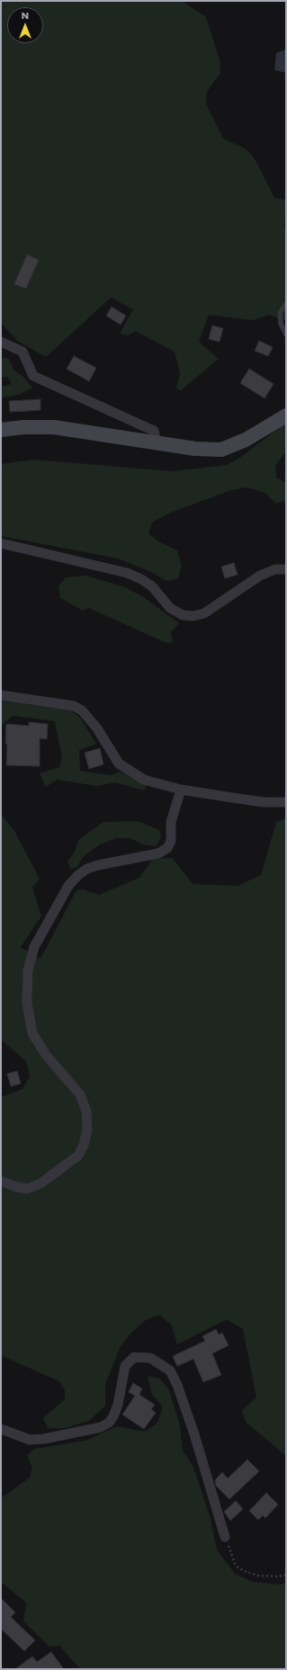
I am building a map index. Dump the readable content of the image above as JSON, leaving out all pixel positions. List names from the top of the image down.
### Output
{
  "north": "top"
}
